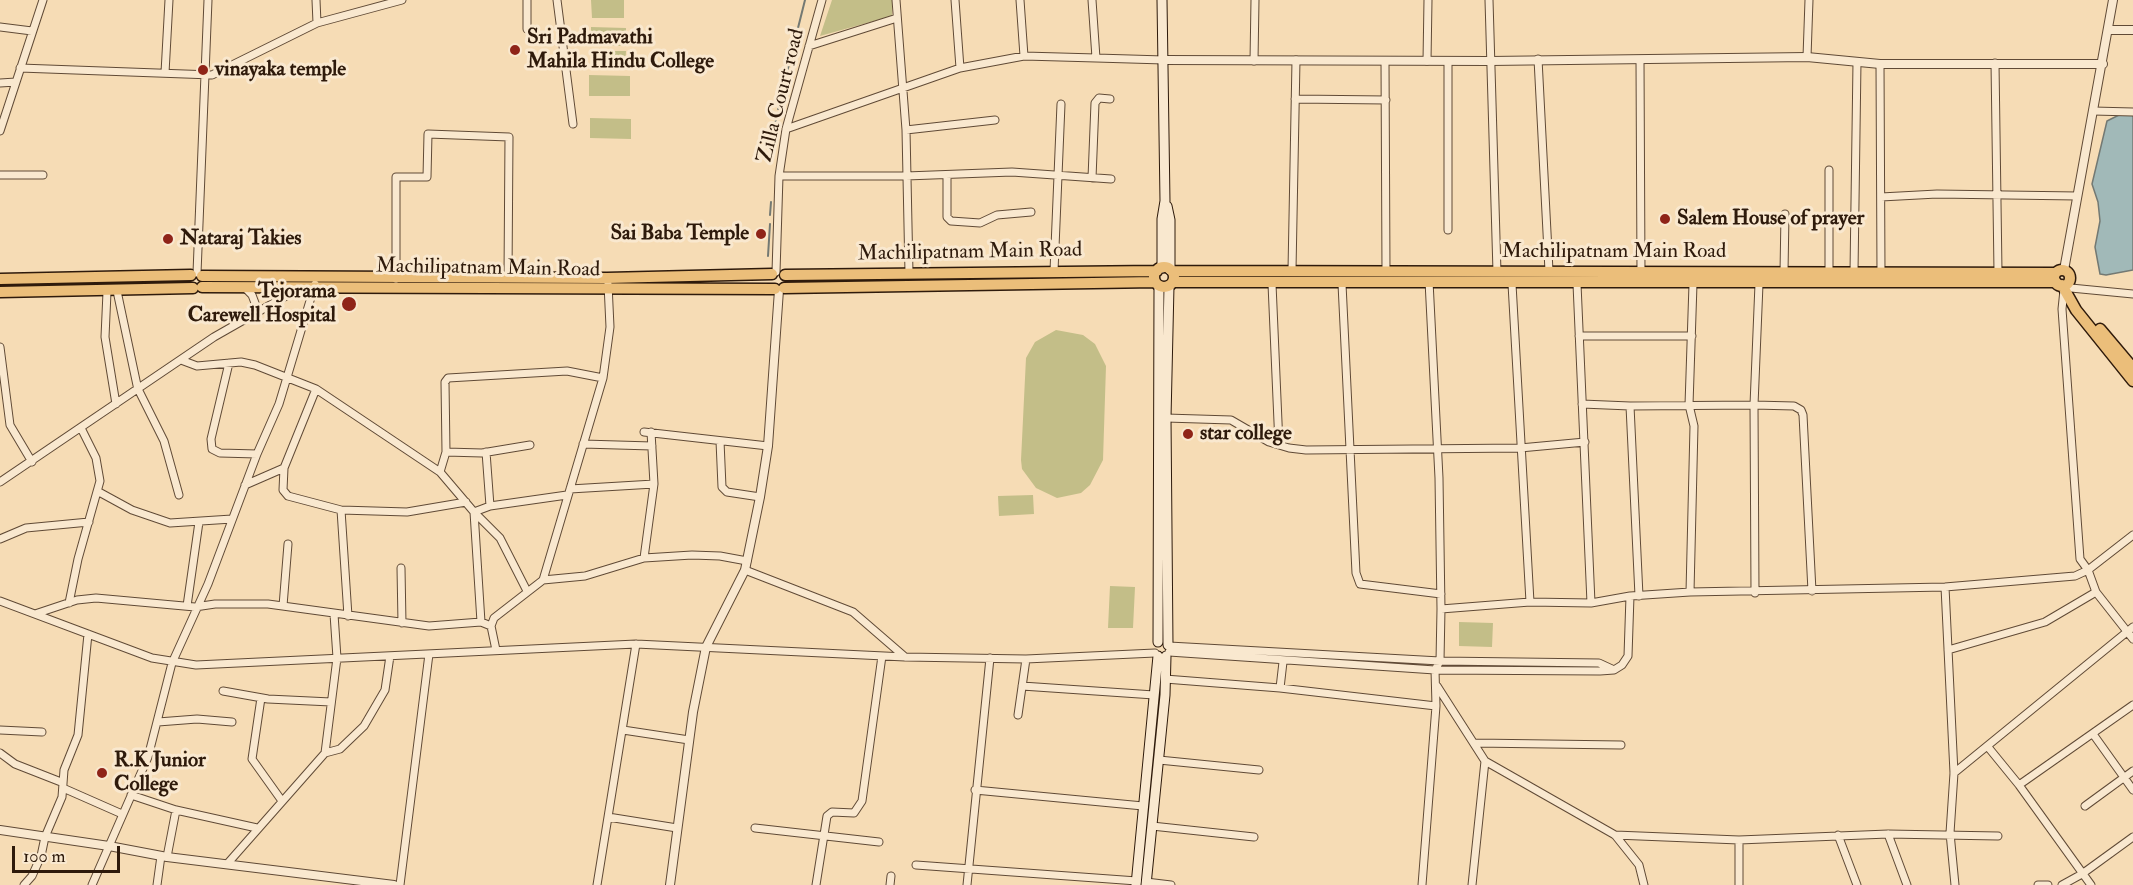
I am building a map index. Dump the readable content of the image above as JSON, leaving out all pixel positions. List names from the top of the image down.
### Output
{
  "streets": {
    "main road": ["Machilipatnam Main Road"],
    "street": ["Zilla Court road"]
  },
  "crossings": [
    ["Zilla Court road", "Machilipatnam Main Road"]
  ],
  "places": [
    "Sri Padmavathi Mahila Hindu College",
    "vinayaka temple",
    "Salem House of prayer",
    "Sai Baba Temple",
    "Nataraj Takies",
    "Tejorama Carewell Hospital",
    "star college",
    "R.K Junior College"
  ],
  "scale_bar": "100 m"
}
